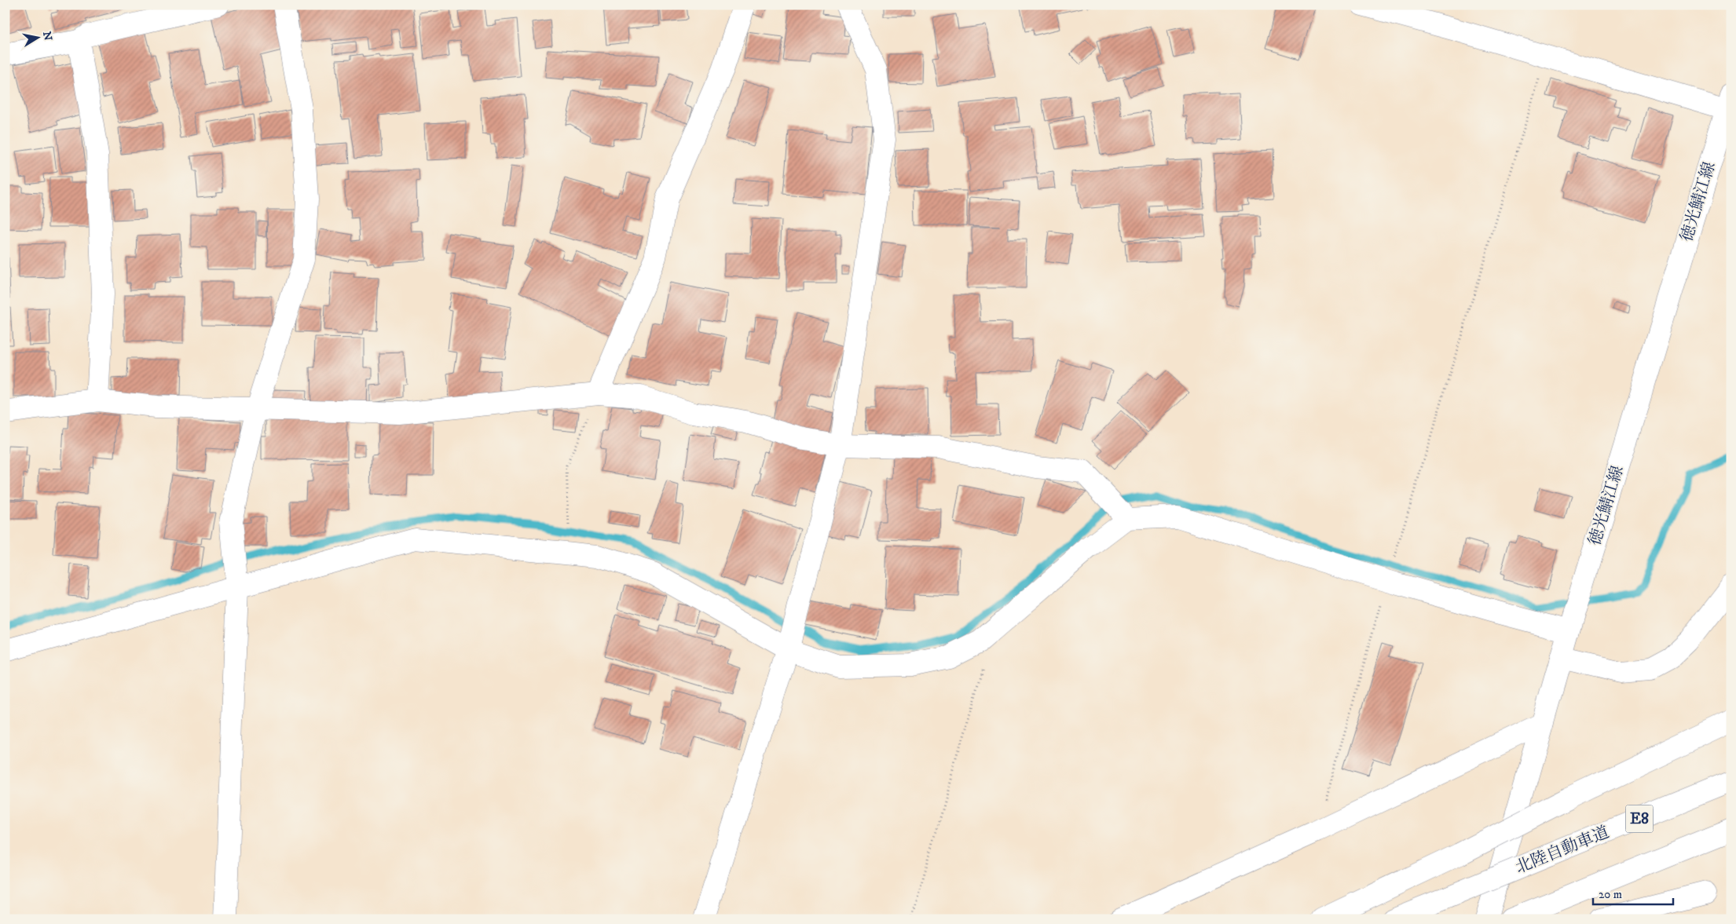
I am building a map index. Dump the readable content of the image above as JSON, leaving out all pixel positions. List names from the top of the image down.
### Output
{
  "streets": {
    "main road": ["徳光鯖江線", "E8", "北陸自動車道"]
  },
  "scale_bar": "20 m",
  "north": "right"
}
